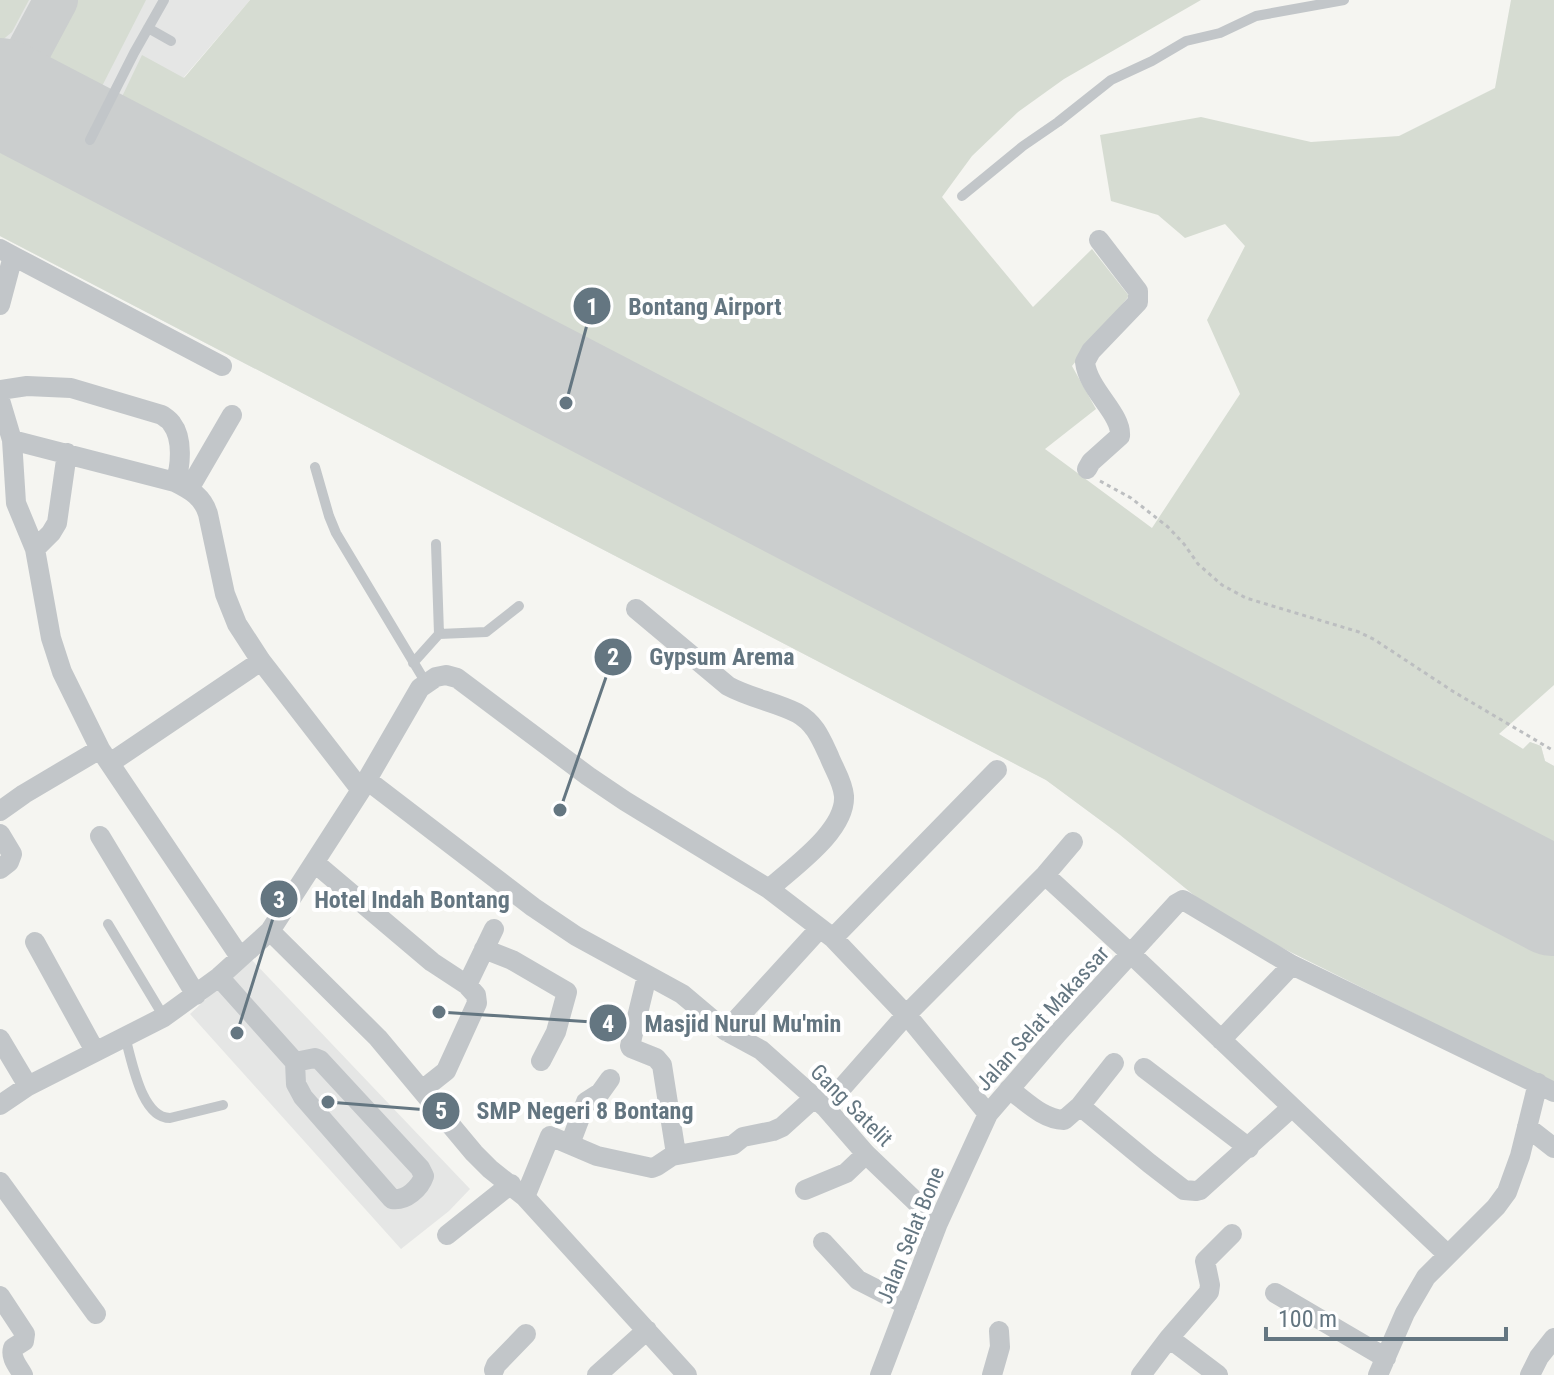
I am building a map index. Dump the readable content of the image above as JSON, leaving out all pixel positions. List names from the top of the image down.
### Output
{
  "streets": {
    "street": ["Jalan Selat Makassar", "Gang Satelit", "Jalan Selat Bone"]
  },
  "crossings": [
    ["Jalan Selat Makassar", "Jalan Selat Bone"],
    ["Gang Satelit", "Jalan Selat Bone"]
  ],
  "places": [
    "Bontang Airport",
    "Gypsum Arema",
    "Masjid Nurul Mu'min",
    "Hotel Indah Bontang",
    "SMP Negeri 8 Bontang"
  ],
  "scale_bar": "100 m"
}
